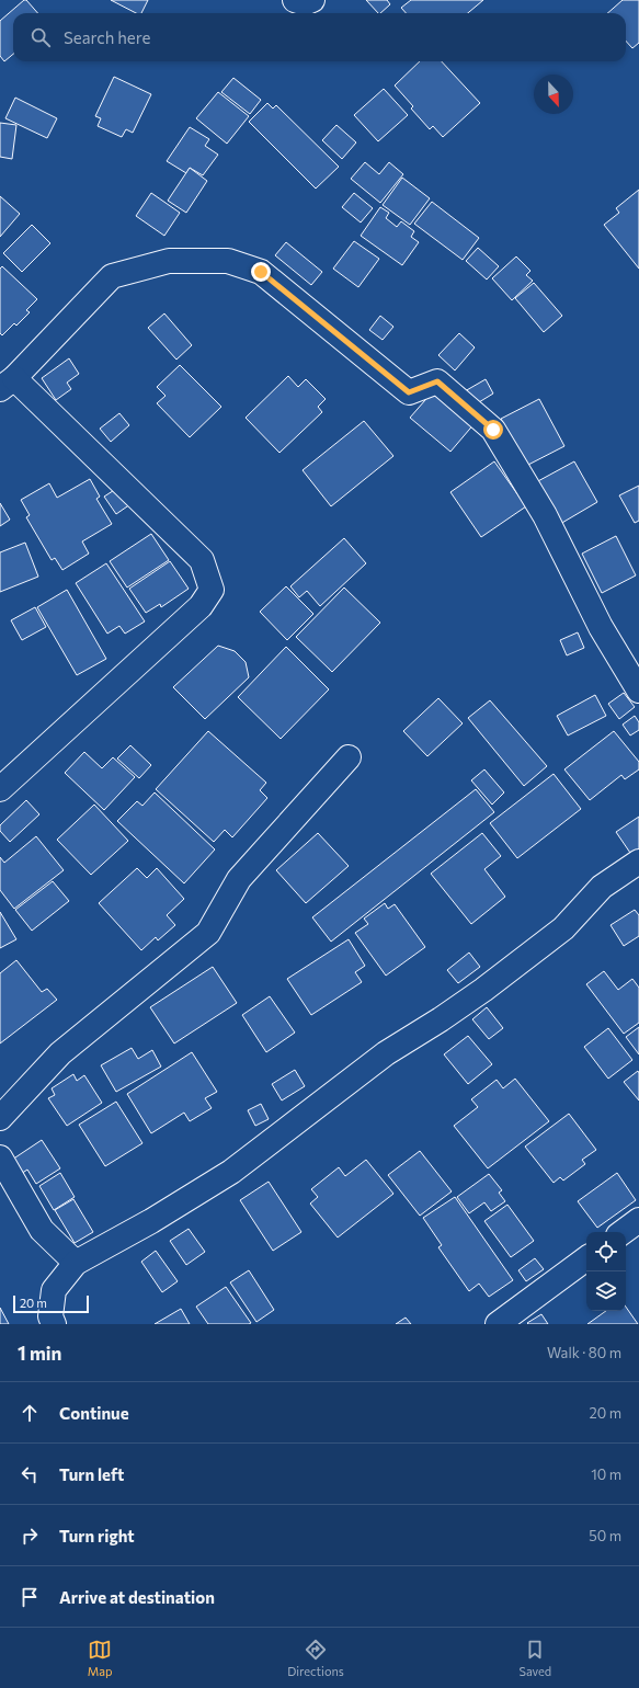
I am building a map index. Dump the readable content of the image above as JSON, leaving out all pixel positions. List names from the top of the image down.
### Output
{
  "scale_bar": "20 m",
  "north": "bottom",
  "page": {
    "search": "Search here",
    "scale": "20 m",
    "heading": ["1 min", "Walk · 80 m"],
    "list": [
      ["Continue", "20 m"],
      ["Turn left", "10 m"],
      ["Turn right", "50 m"],
      "Arrive at destination"
    ],
    "nav": ["Map", "Directions", "Saved"]
  }
}
